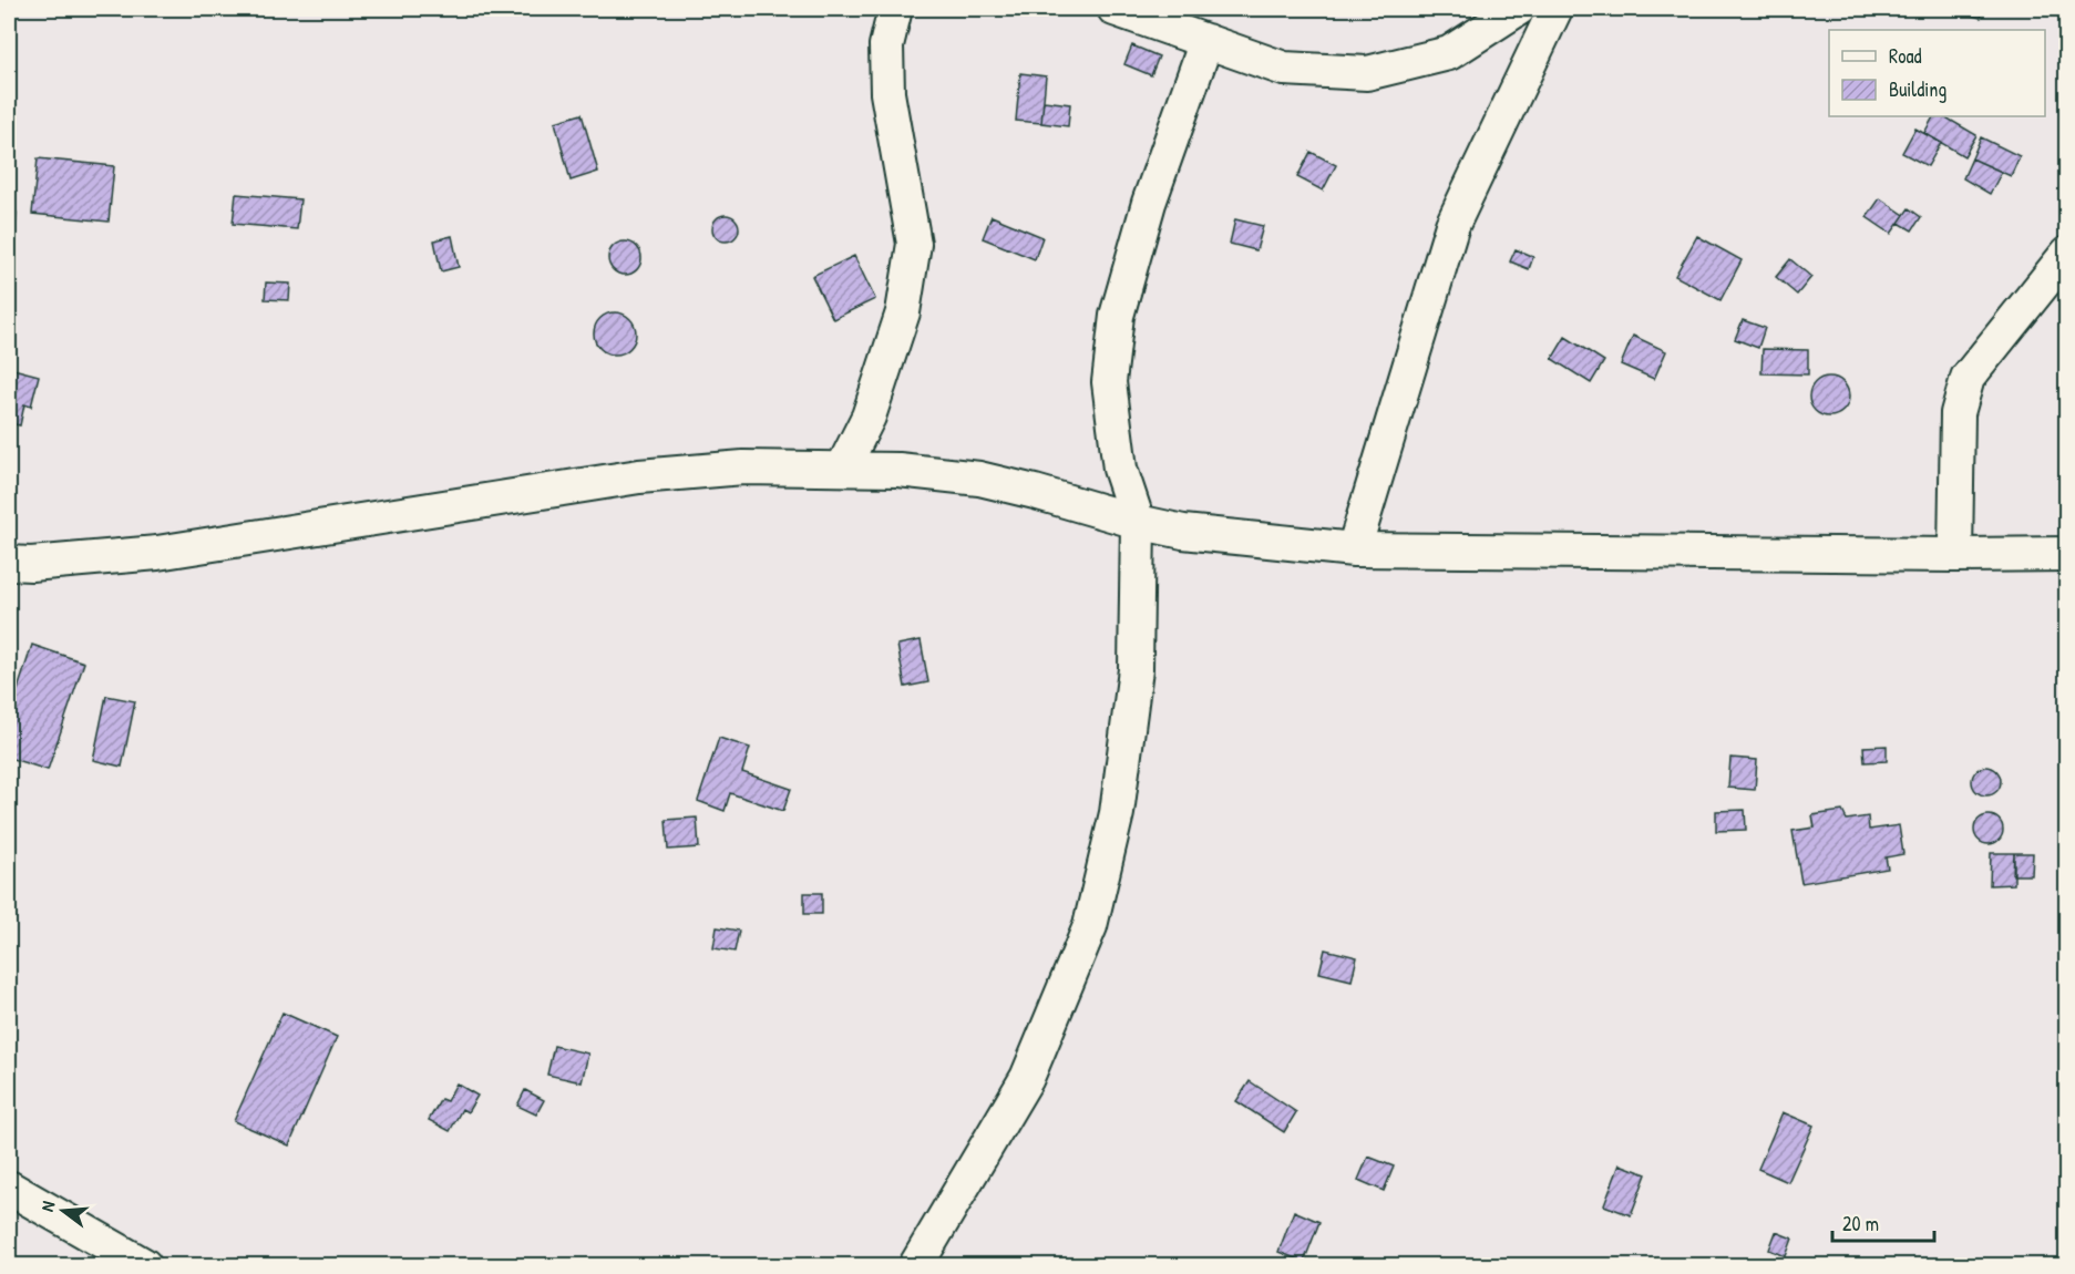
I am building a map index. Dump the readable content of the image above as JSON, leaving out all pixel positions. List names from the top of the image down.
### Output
{
  "legend": ["Road", "Building"],
  "scale_bar": "20 m",
  "north": "left"
}
